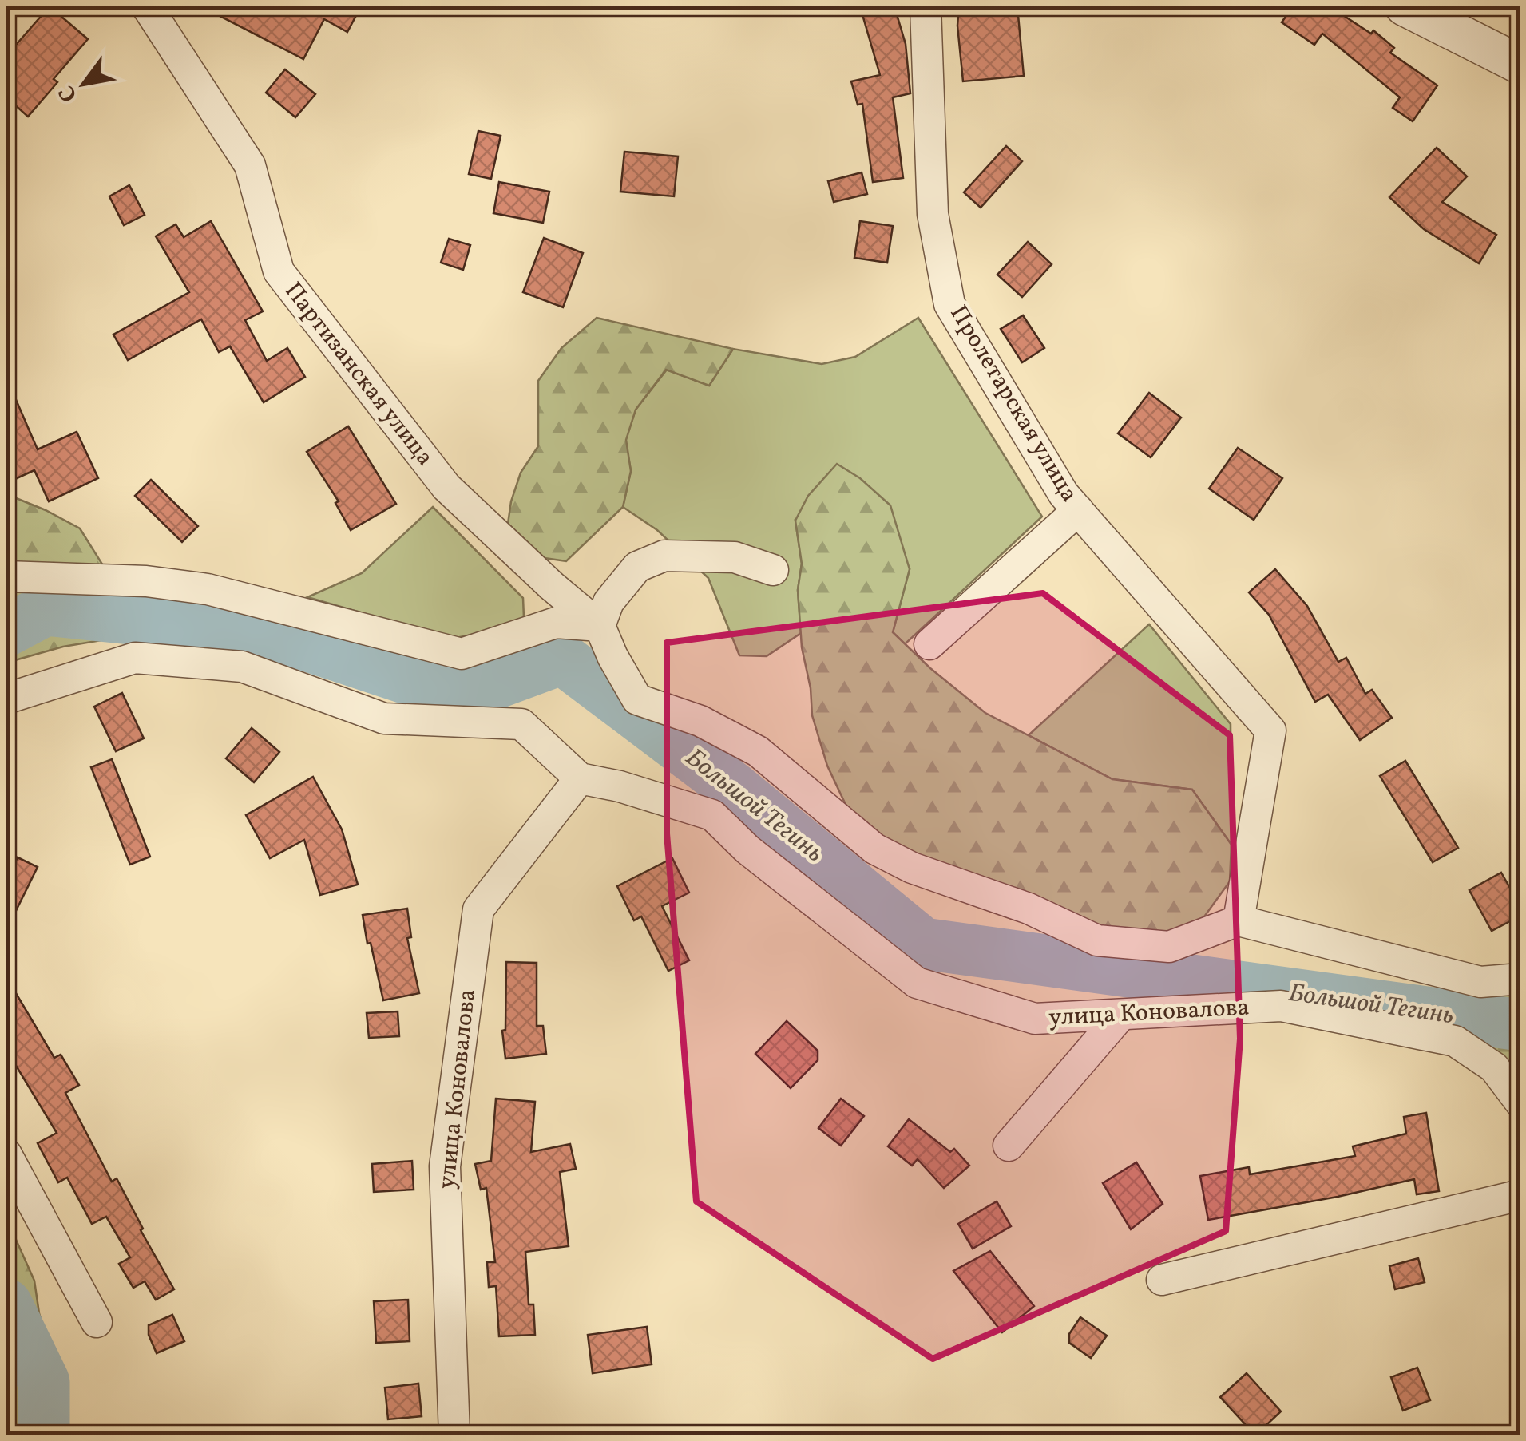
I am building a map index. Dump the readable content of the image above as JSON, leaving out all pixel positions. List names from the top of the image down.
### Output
{
  "streets": {
    "street": ["Партизанская улица", "Пролетарская улица", "улица Коновалова"]
  },
  "water": ["Большой Тегинь"],
  "north": "bottom left"
}
